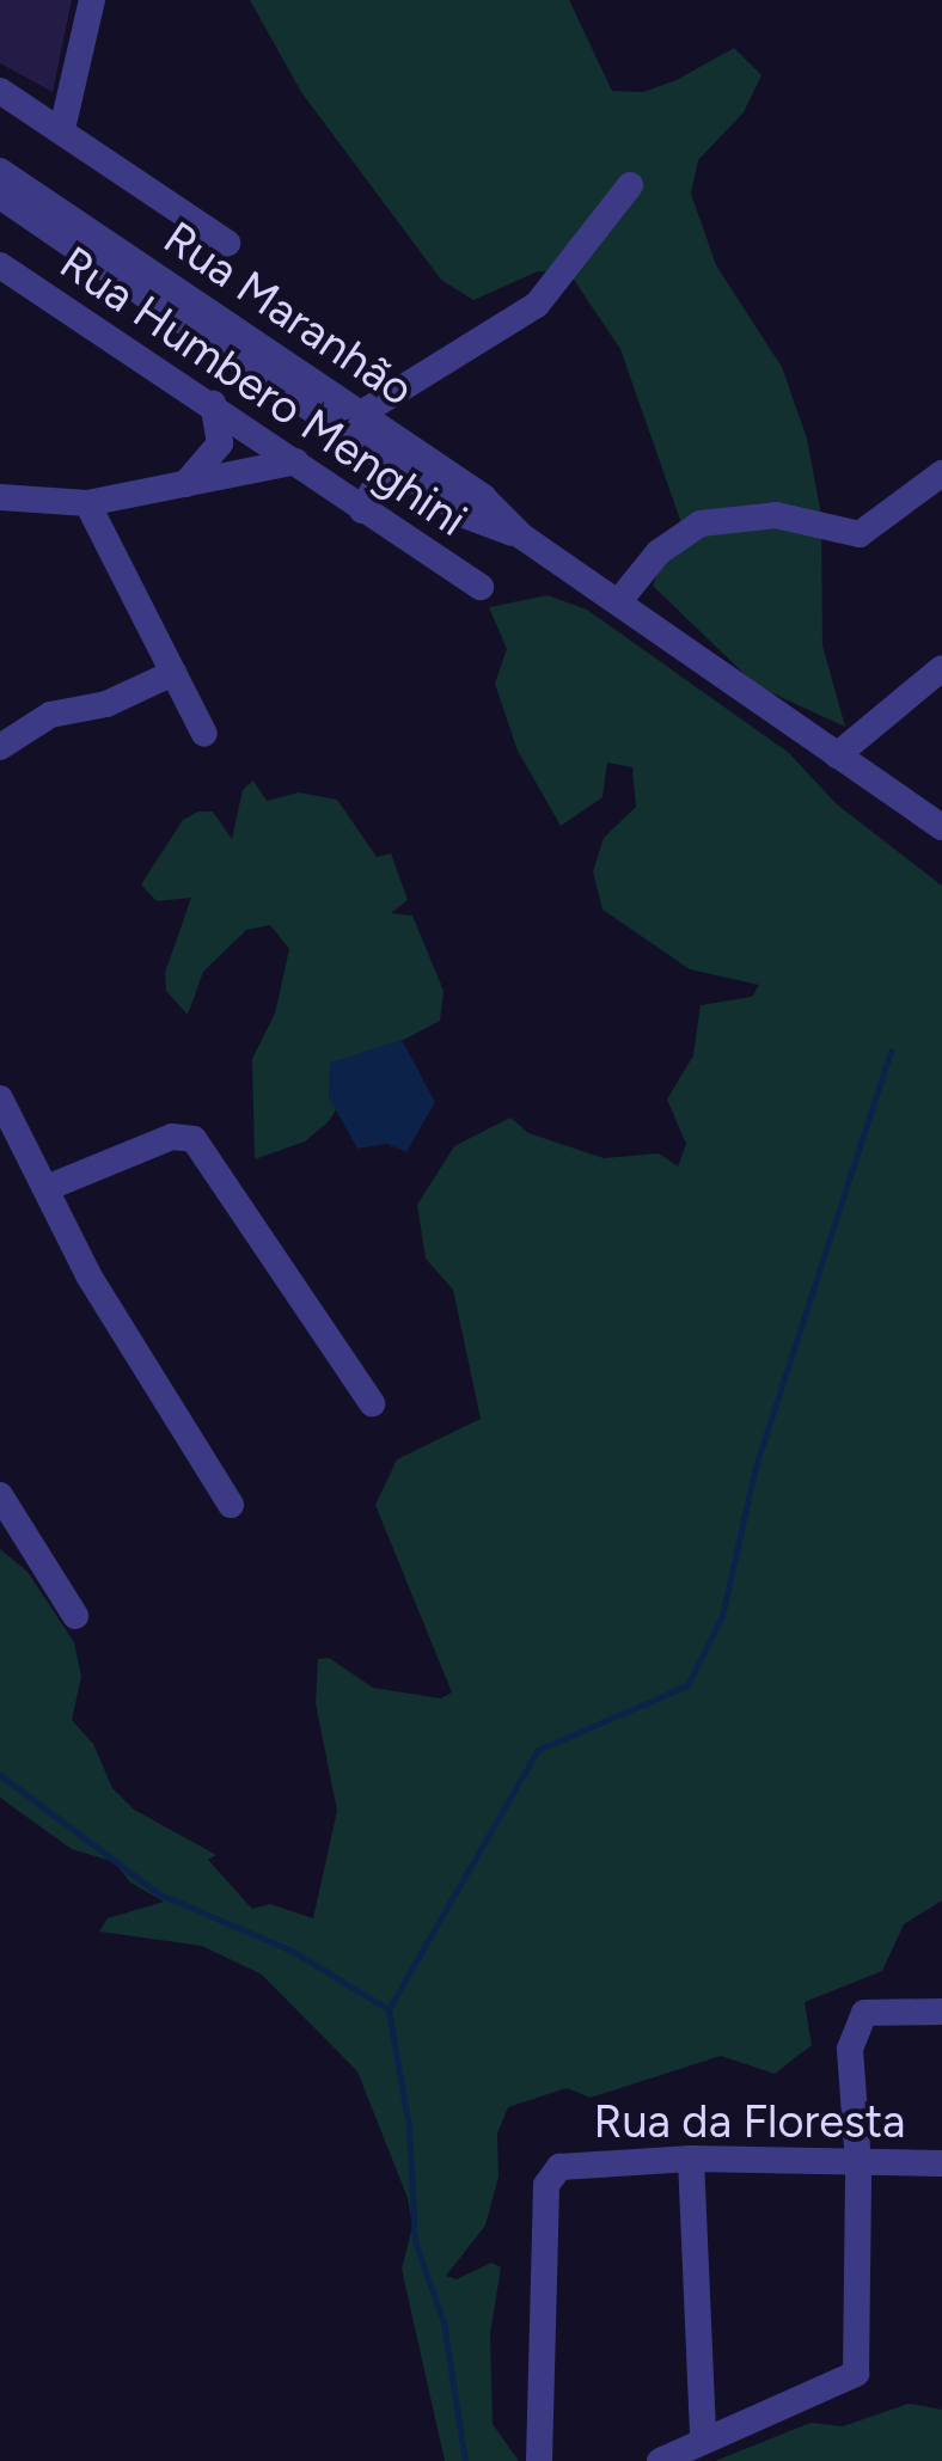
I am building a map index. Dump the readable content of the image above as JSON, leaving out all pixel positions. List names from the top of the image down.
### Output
{
  "streets": {
    "street": ["Rua Maranhão", "Rua Humbero Menghini", "Rua da Floresta"]
  }
}
